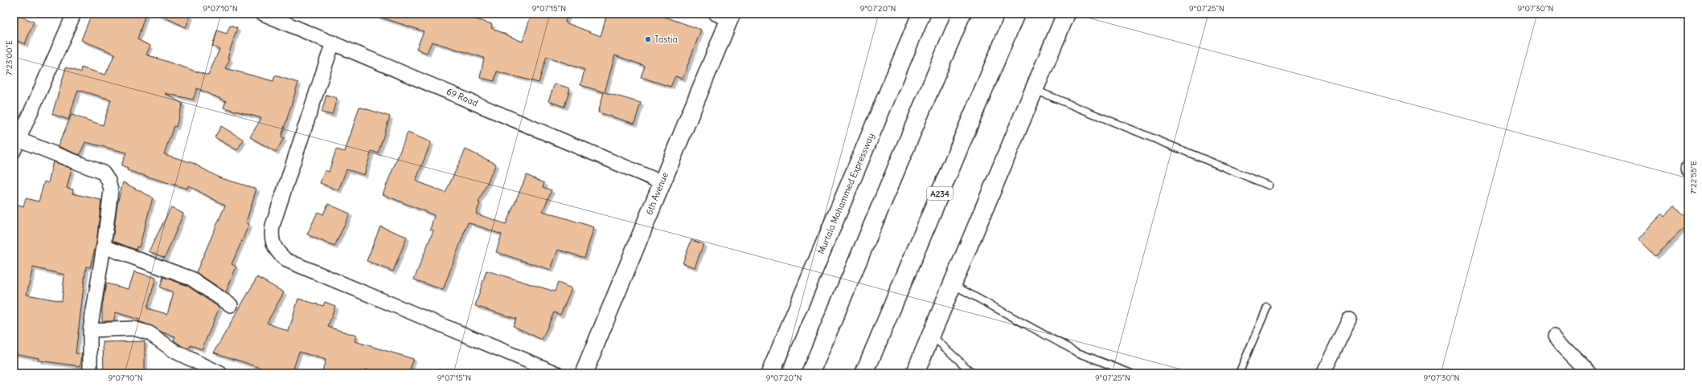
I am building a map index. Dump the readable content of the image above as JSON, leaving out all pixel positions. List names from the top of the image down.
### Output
{
  "streets": {
    "highway": ["Murtala Mohammed Expressway", "A234"],
    "street": ["69 Road", "6th Avenue"]
  },
  "crossings": [
    ["69 Road", "6th Avenue"]
  ],
  "places": ["Tastia"],
  "coordinates": [
    "9°07'10\"N",
    "9°07'15\"N",
    "9°07'20\"N",
    "9°07'25\"N",
    "9°07'30\"N",
    "7°23'00\"E",
    "7°22'55\"E"
  ]
}
